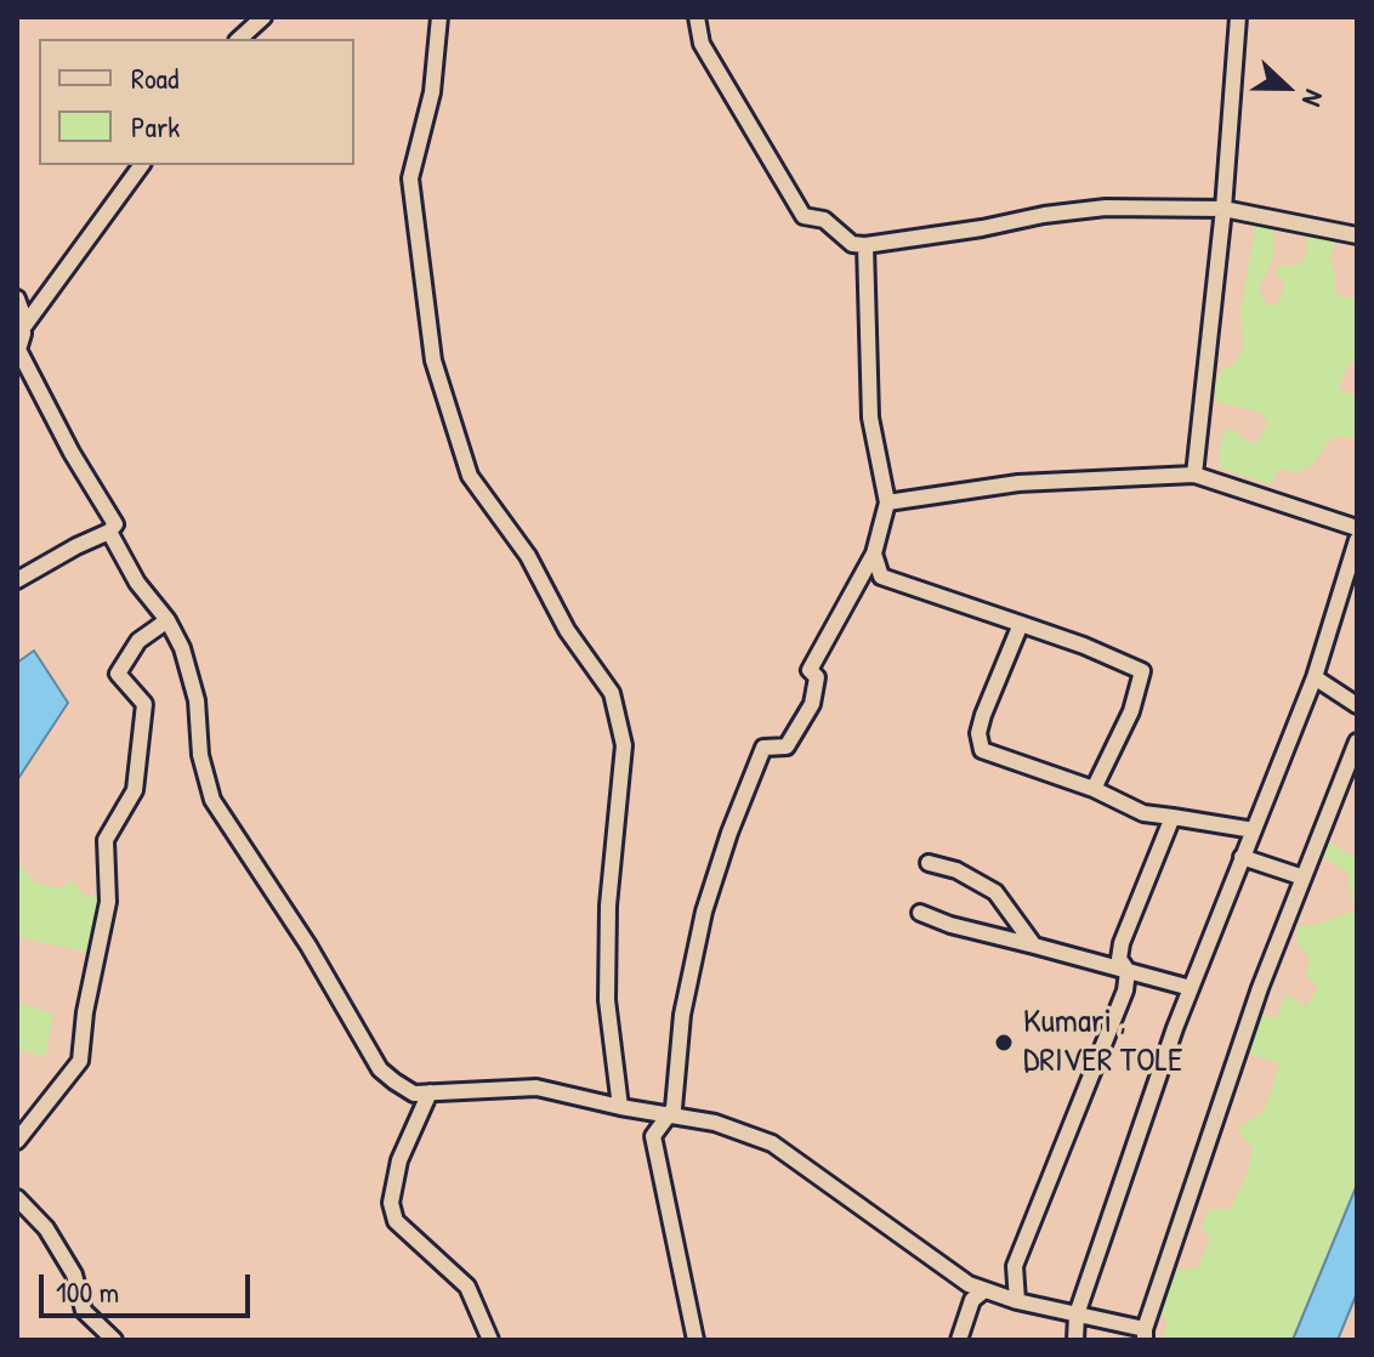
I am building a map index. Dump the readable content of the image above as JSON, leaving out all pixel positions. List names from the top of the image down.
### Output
{
  "places": ["Kumari , DRIVER TOLE"],
  "legend": ["Road", "Park"],
  "scale_bar": "100 m",
  "north": "right"
}
